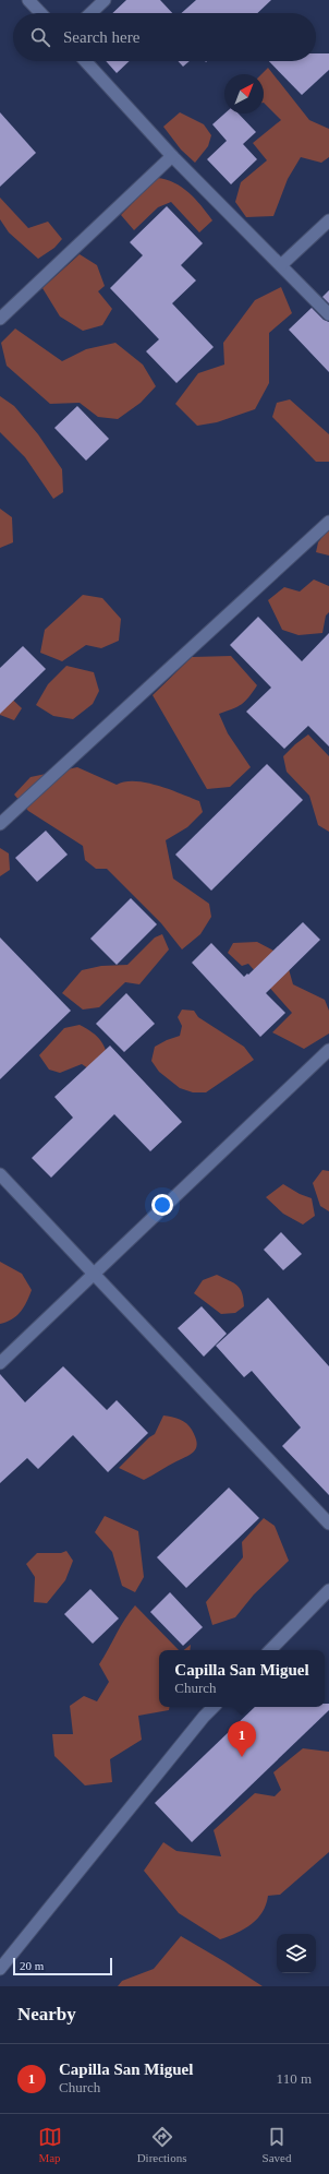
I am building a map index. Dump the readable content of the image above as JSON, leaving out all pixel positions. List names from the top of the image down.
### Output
{
  "scale_bar": "20 m",
  "north": "top right",
  "page": {
    "search": "Search here",
    "popup": ["Capilla San Miguel", "Church"],
    "pins": "1",
    "scale": "20 m",
    "heading": "Nearby",
    "list": [
      {
        "mark": "1",
        "name": "Capilla San Miguel",
        "note": "Church",
        "value": "110 m"
      }
    ],
    "nav": ["Map", "Directions", "Saved"]
  }
}
